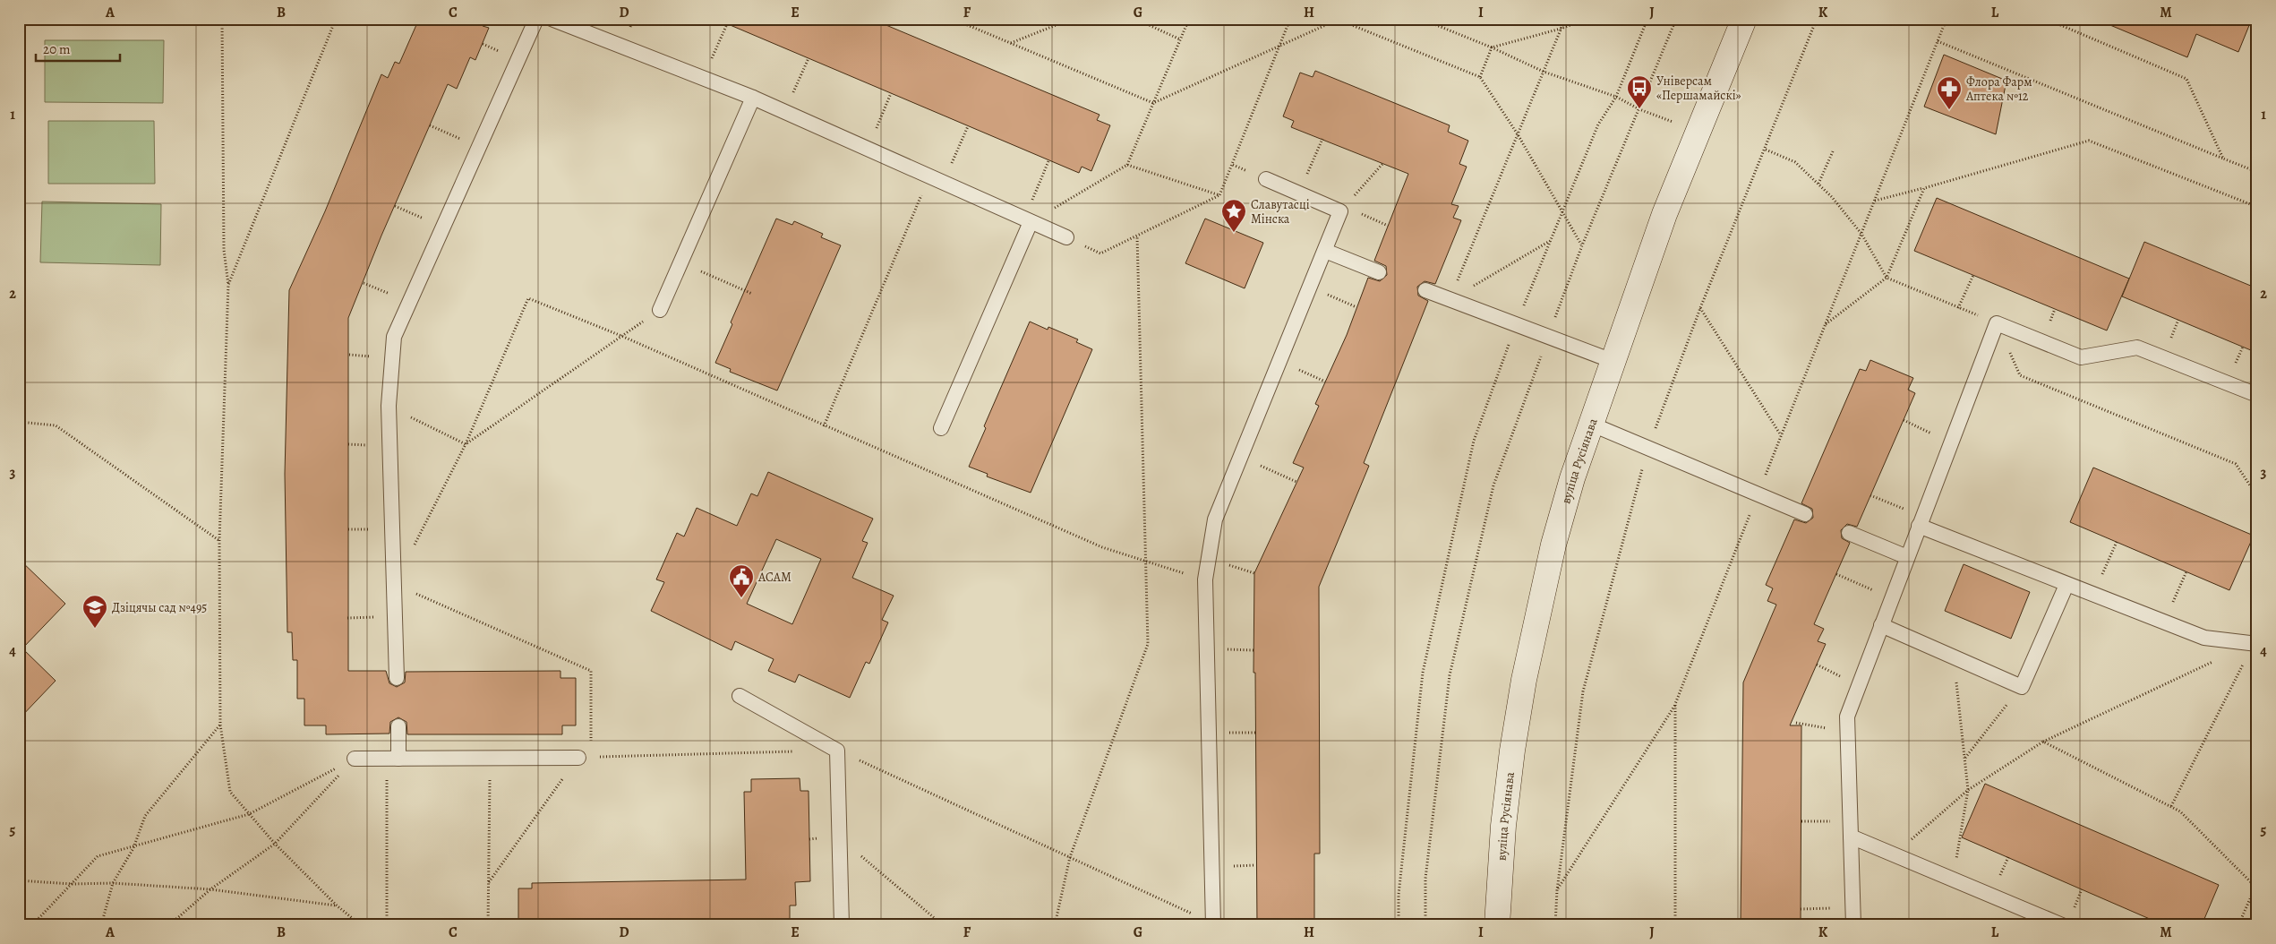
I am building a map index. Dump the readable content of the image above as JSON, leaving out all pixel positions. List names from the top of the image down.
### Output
{
  "streets": {
    "main road": ["вуліца Русіянава"]
  },
  "places": {
    "bus stop": ["Універсам «Першамайскі»"],
    "pharmacy": ["Флора Фарм Аптека №12"],
    "place": ["Славутасці Мінска"],
    "public building": ["АСАМ"],
    "school or university": ["Дзіцячы сад №495"]
  },
  "scale_bar": "20 m",
  "grid": {
    "columns": [
      "A",
      "B",
      "C",
      "D",
      "E",
      "F",
      "G",
      "H",
      "I",
      "J",
      "K",
      "L",
      "M"
    ],
    "rows": [
      "1",
      "2",
      "3",
      "4",
      "5"
    ]
  }
}
